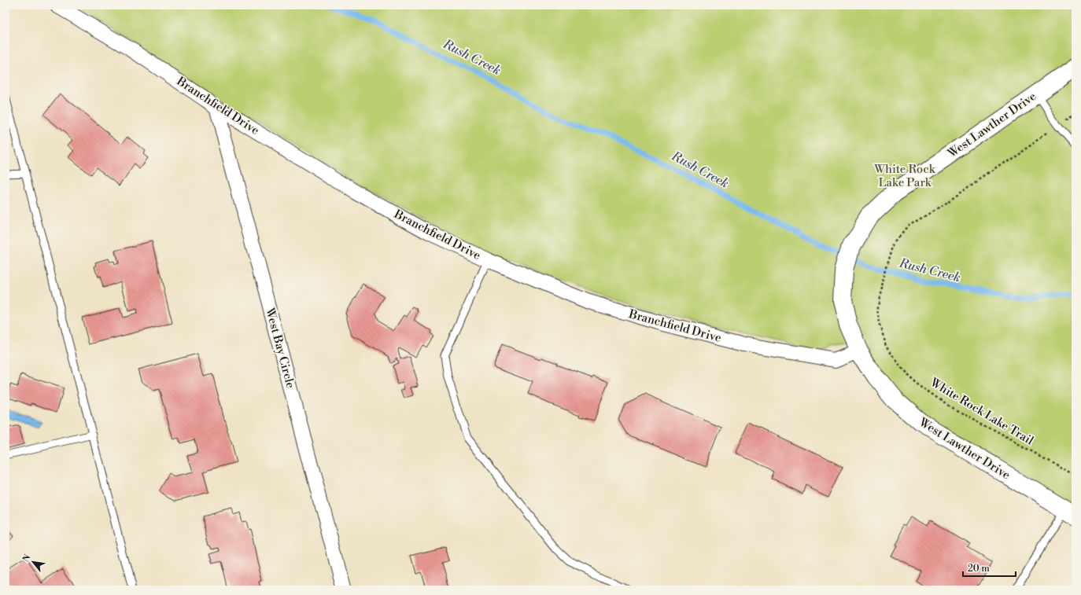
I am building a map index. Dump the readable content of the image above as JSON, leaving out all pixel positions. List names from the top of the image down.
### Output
{
  "streets": {
    "street": ["Branchfield Drive", "West Lawther Drive", "West Bay Circle"],
    "path": ["White Rock Lake Trail"]
  },
  "crossings": [
    ["Branchfield Drive", "West Lawther Drive"],
    ["Branchfield Drive", "West Bay Circle"]
  ],
  "water": ["Rush Creek"],
  "parks": ["White Rock Lake Park"],
  "scale_bar": "20 m",
  "north": "top left"
}
